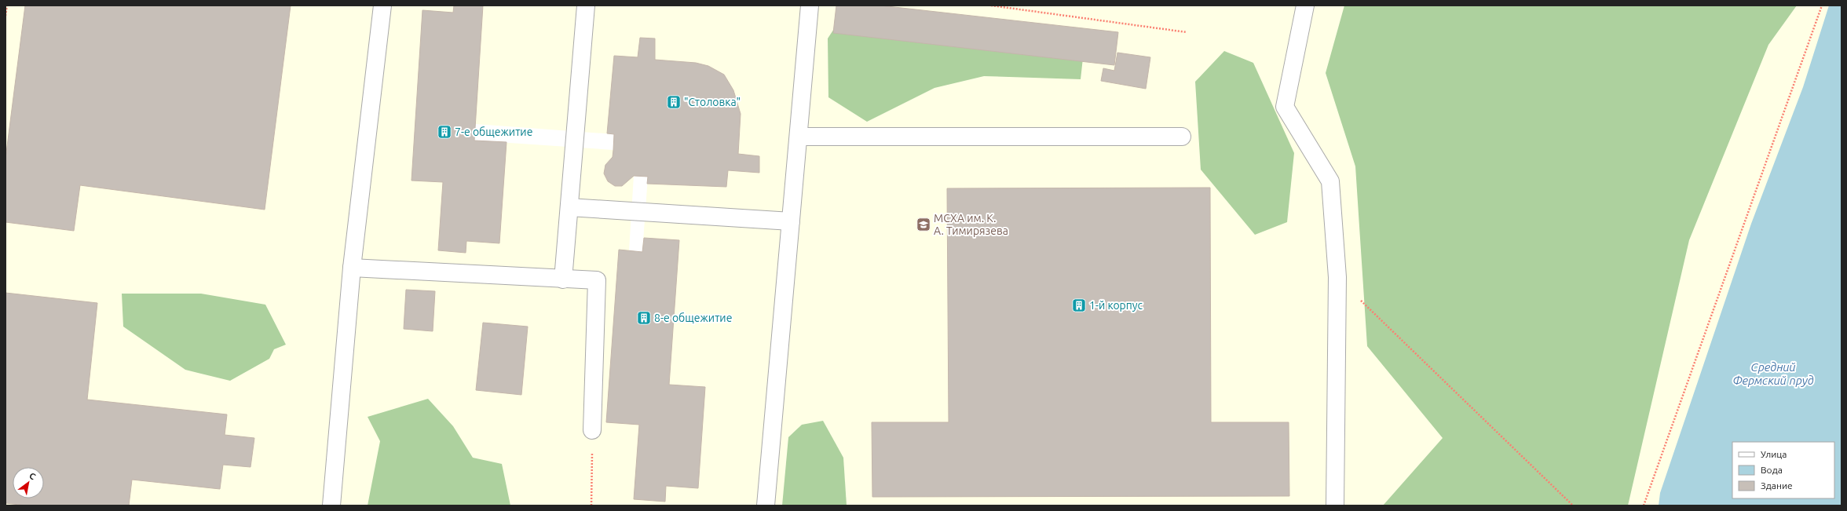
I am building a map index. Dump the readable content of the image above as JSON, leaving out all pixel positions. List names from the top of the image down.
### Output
{
  "water": ["Средний Фермский пруд"],
  "places": {
    "building": [
      "\"Столовка\"",
      "7-е общежитие",
      "1-й корпус",
      "8-е общежитие"
    ],
    "school or university": ["МСХА им. К. А. Тимирязева"]
  },
  "legend": ["Улица", "Вода", "Здание"],
  "north": "top right"
}
